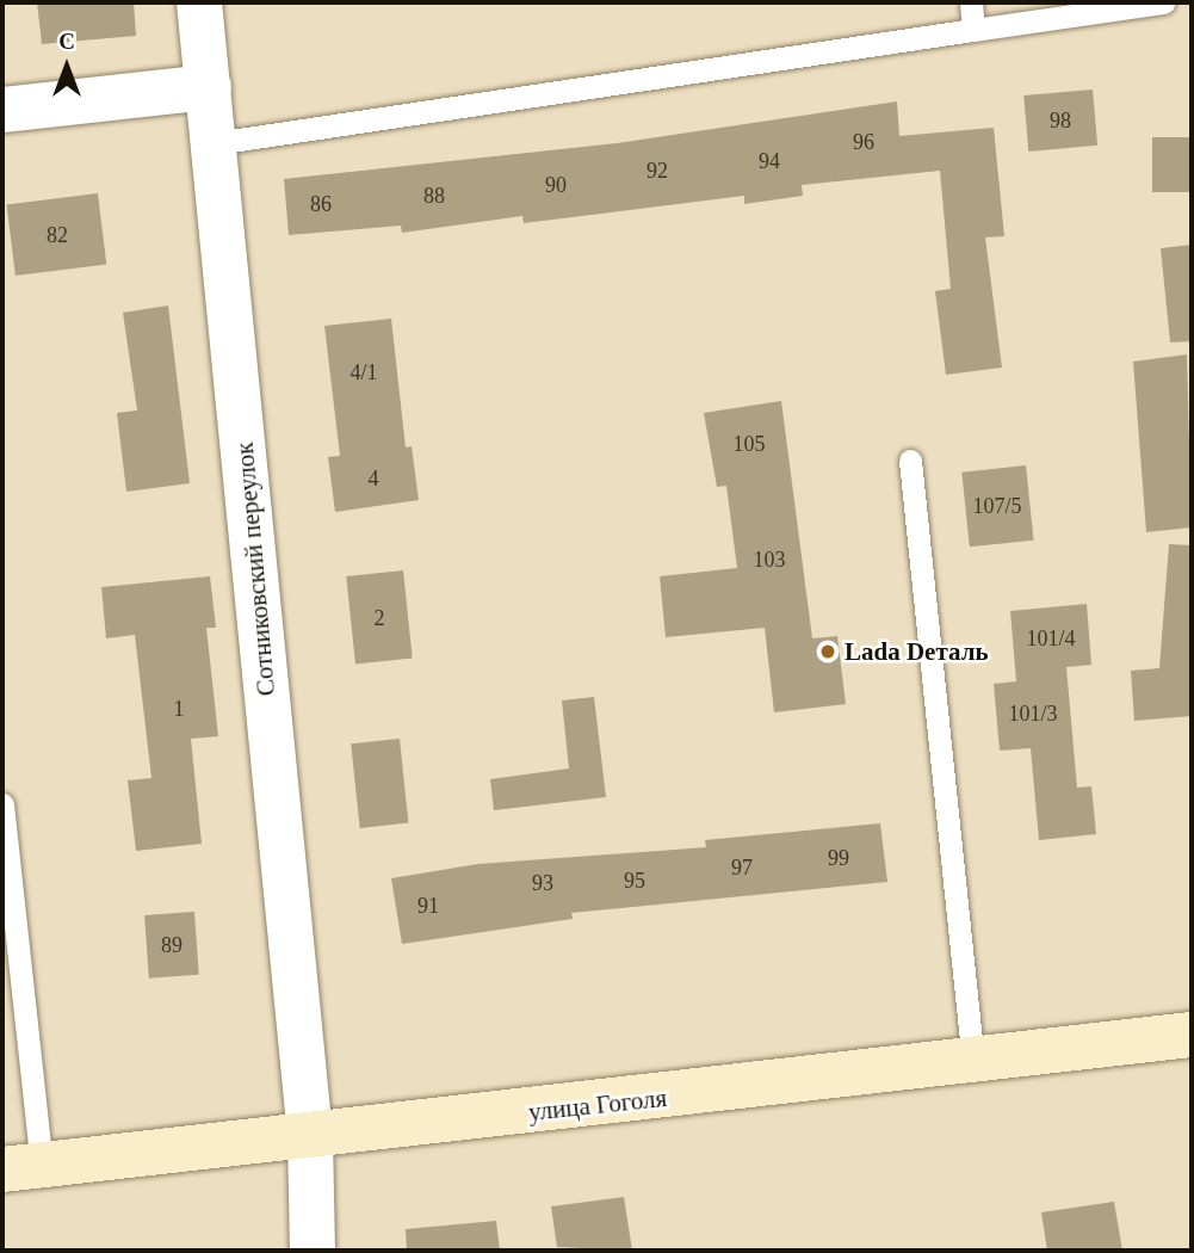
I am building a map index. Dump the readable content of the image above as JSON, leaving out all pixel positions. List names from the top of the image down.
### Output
{
  "streets": {
    "main road": ["улица Гоголя"],
    "street": ["Сотниковский переулок"]
  },
  "crossings": [
    ["Сотниковский переулок", "улица Гоголя"]
  ],
  "places": ["Lada Dеталь"],
  "house_numbers": [
    "98",
    "96",
    "94",
    "92",
    "90",
    "88",
    "86",
    "82",
    "4/1",
    "105",
    "4",
    "107/5",
    "103",
    "2",
    "101/4",
    "1",
    "101/3",
    "99",
    "97",
    "95",
    "93",
    "91",
    "89"
  ],
  "north": "top"
}
